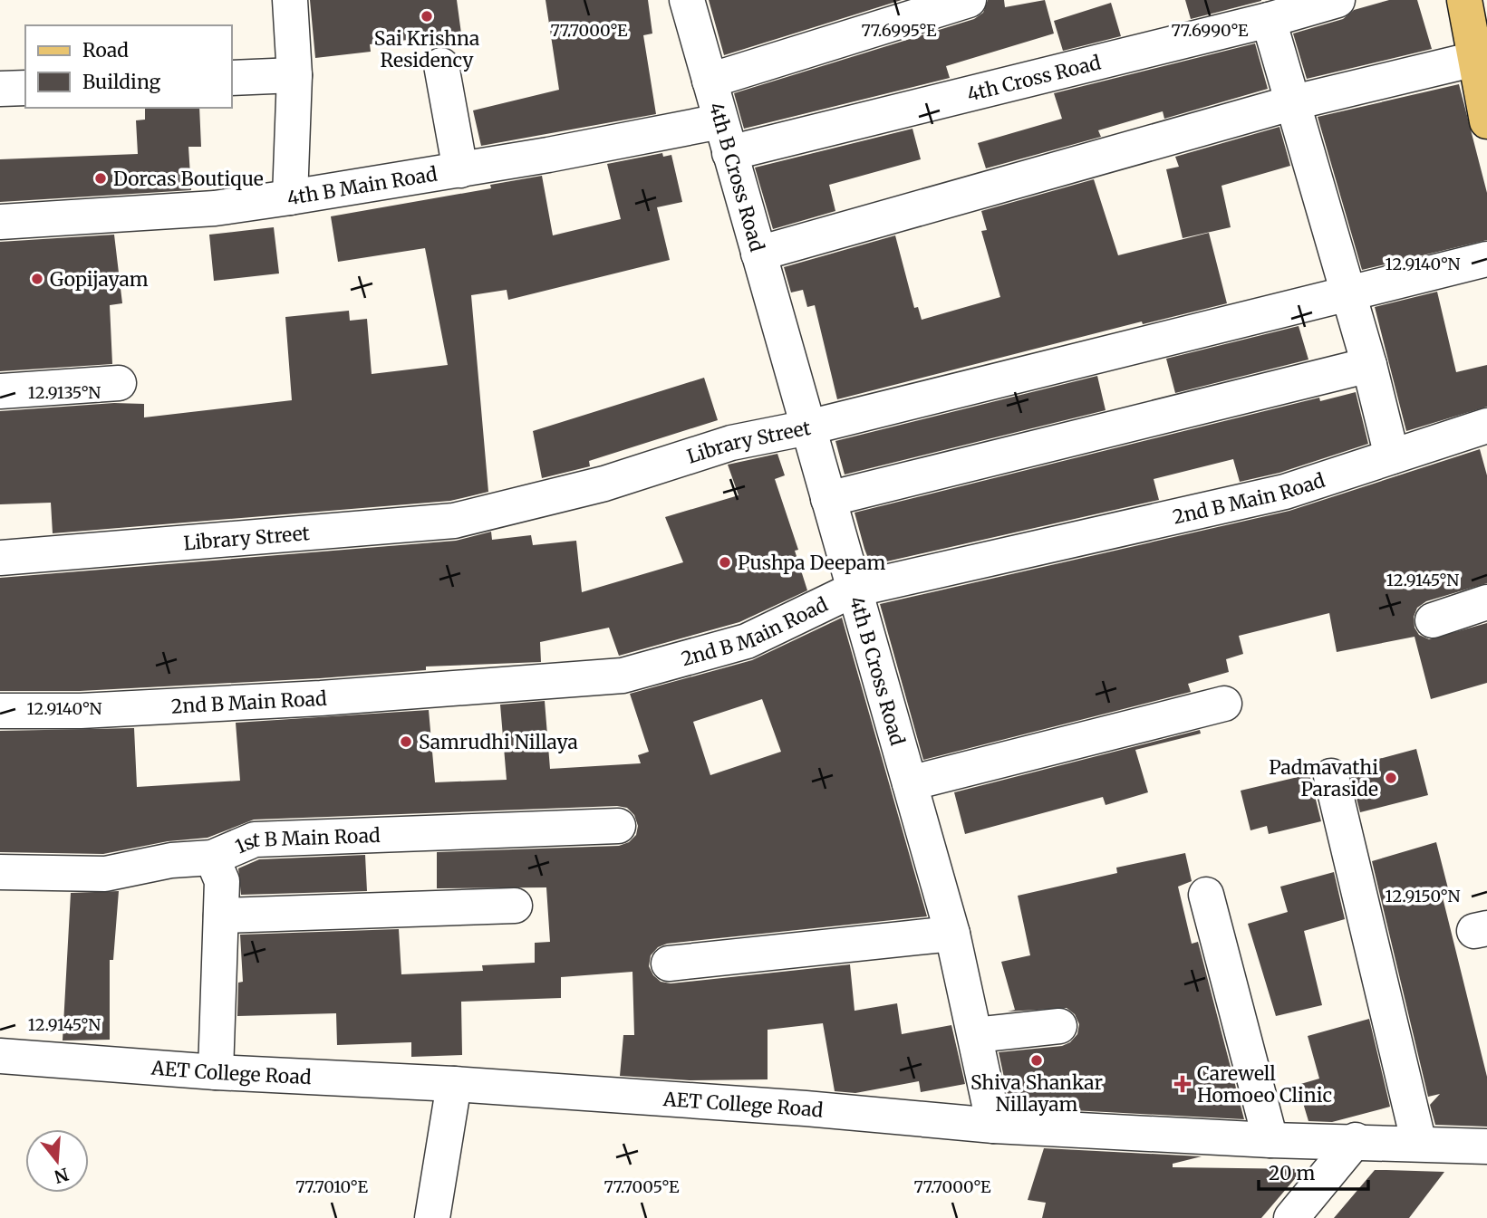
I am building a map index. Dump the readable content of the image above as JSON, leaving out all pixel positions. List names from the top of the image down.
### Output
{
  "streets": {
    "street": [
      "4th Cross Road",
      "4th B Cross Road",
      "4th B Main Road",
      "Library Street",
      "2nd B Main Road",
      "1st B Main Road",
      "AET College Road"
    ]
  },
  "crossings": [
    ["4th Cross Road", "4th B Cross Road"],
    ["4th Cross Road", "4th B Main Road"],
    ["4th B Cross Road", "4th B Main Road"],
    ["4th B Cross Road", "Library Street"],
    ["4th B Cross Road", "2nd B Main Road"],
    ["4th B Cross Road", "AET College Road"]
  ],
  "places": {
    "other": [
      "Sai Krishna Residency",
      "Dorcas Boutique",
      "Gopijayam",
      "Pushpa Deepam",
      "Samrudhi Nillaya",
      "Padmavathi Paraside",
      "Shiva Shankar Nillayam"
    ],
    "health": ["Carewell Homoeo Clinic"]
  },
  "legend": ["Road", "Building"],
  "scale_bar": "20 m",
  "north": "bottom",
  "coordinates": [
    "77.7000°E",
    "77.6995°E",
    "77.6990°E",
    "12.9140°N",
    "12.9135°N",
    "12.9145°N",
    "12.9150°N",
    "77.7010°E",
    "77.7005°E"
  ]
}
